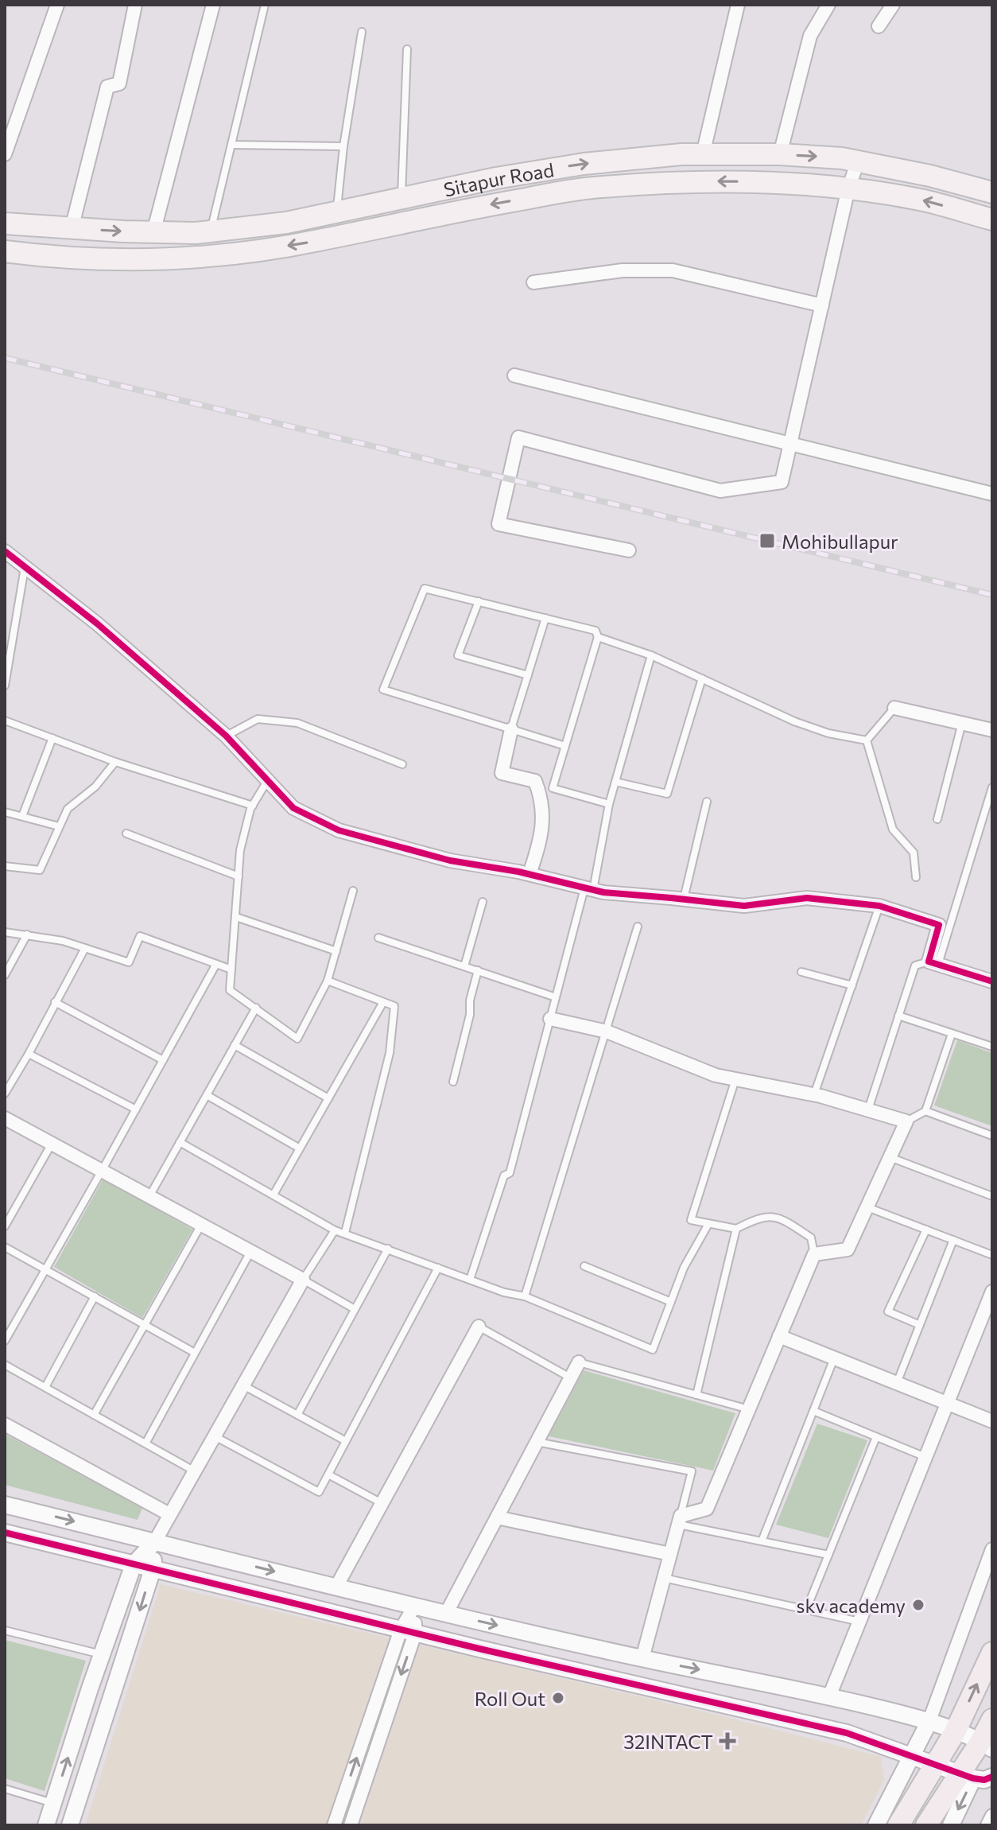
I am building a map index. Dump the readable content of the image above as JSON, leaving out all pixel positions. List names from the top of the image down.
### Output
{
  "streets": {
    "main road": ["Sitapur Road"]
  },
  "places": {
    "transit": ["Mohibullapur"],
    "other": ["skv academy", "Roll Out"],
    "health": ["32INTACT"]
  }
}
